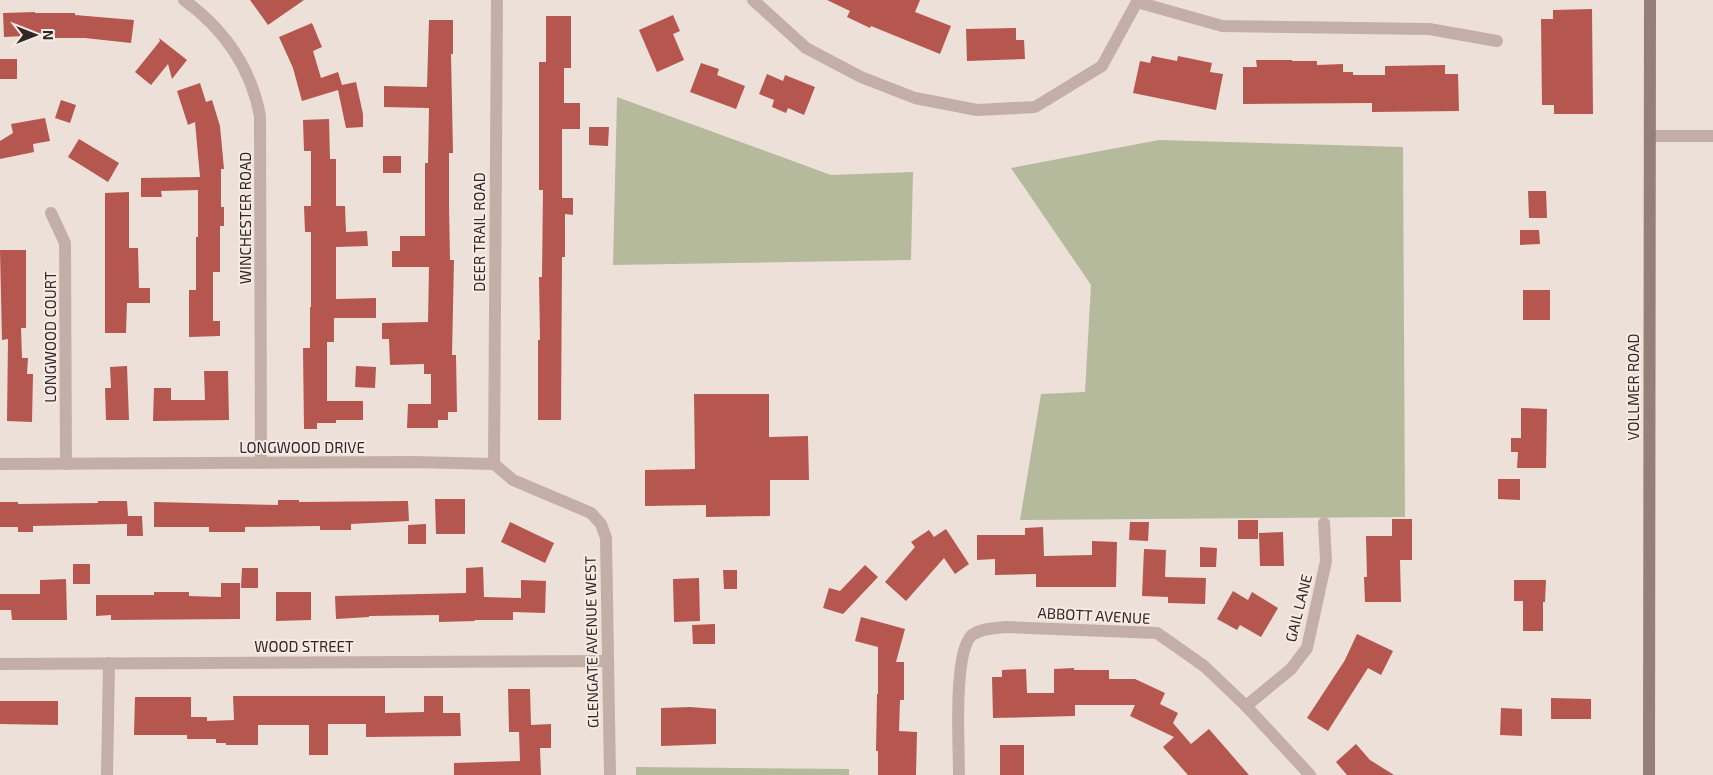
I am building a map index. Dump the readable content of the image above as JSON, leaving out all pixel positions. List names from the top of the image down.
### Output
{
  "streets": {
    "main road": ["VOLLMER ROAD"],
    "street": [
      "WINCHESTER ROAD",
      "DEER TRAIL ROAD",
      "LONGWOOD COURT",
      "LONGWOOD DRIVE",
      "GAIL LANE",
      "ABBOTT AVENUE",
      "GLENGATE AVENUE WEST",
      "WOOD STREET"
    ]
  },
  "crossings": [
    ["WINCHESTER ROAD", "LONGWOOD DRIVE"],
    ["DEER TRAIL ROAD", "LONGWOOD DRIVE"],
    ["DEER TRAIL ROAD", "GLENGATE AVENUE WEST"],
    ["LONGWOOD COURT", "LONGWOOD DRIVE"],
    ["LONGWOOD DRIVE", "GLENGATE AVENUE WEST"],
    ["GAIL LANE", "ABBOTT AVENUE"],
    ["GLENGATE AVENUE WEST", "WOOD STREET"]
  ],
  "north": "right"
}
